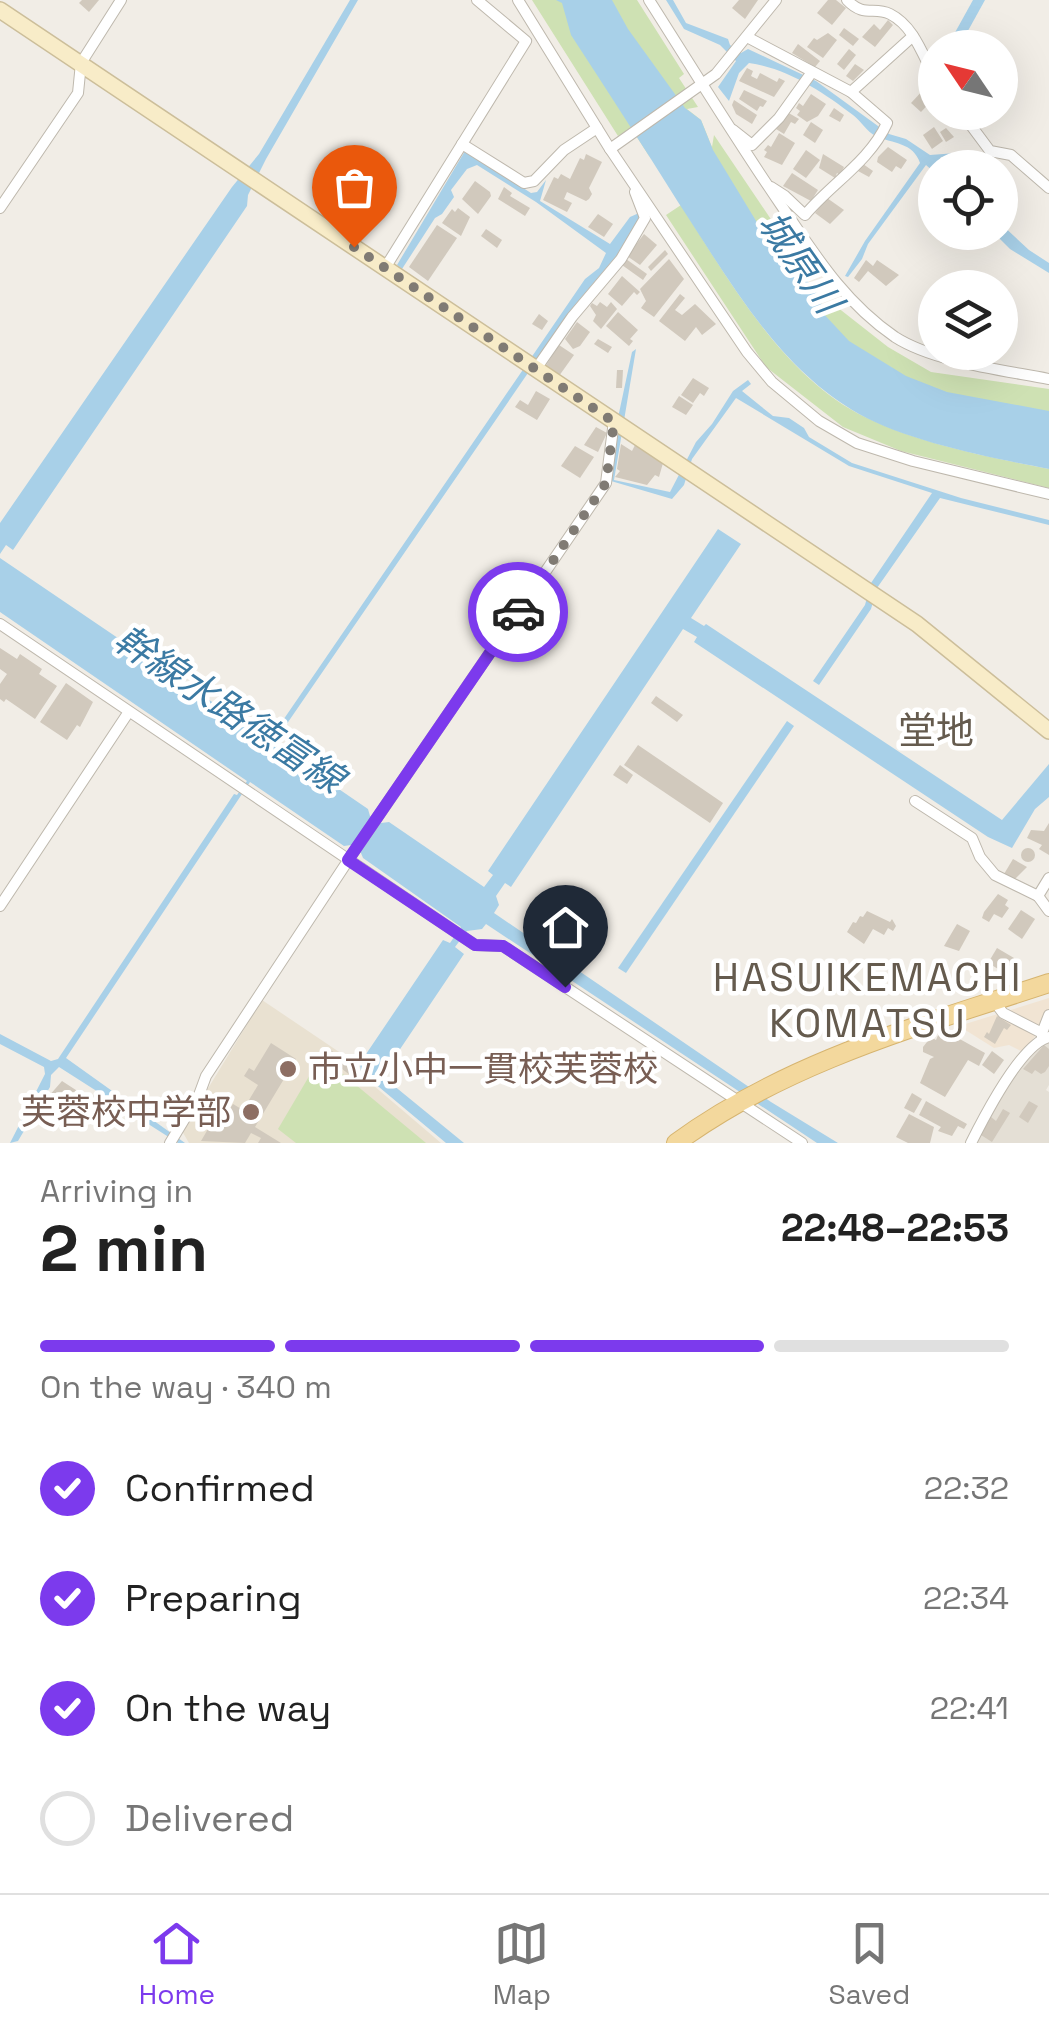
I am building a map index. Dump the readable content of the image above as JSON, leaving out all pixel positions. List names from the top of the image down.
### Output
{
  "districts": ["堂地", "HASUIKEMACHI KOMATSU"],
  "water": ["城原川", "幹線水路徳富線"],
  "places": ["市立小中一貫校芙蓉校", "芙蓉校中学部"],
  "north": "top left",
  "page": {
    "heading": ["2 min", "Arriving in", "22:48–22:53"],
    "bar": "On the way · 340 m",
    "list": [
      ["Confirmed", "22:32"],
      ["Preparing", "22:34"],
      ["On the way", "22:41"],
      "Delivered"
    ],
    "tabs": ["Home", "Map", "Saved"]
  }
}
